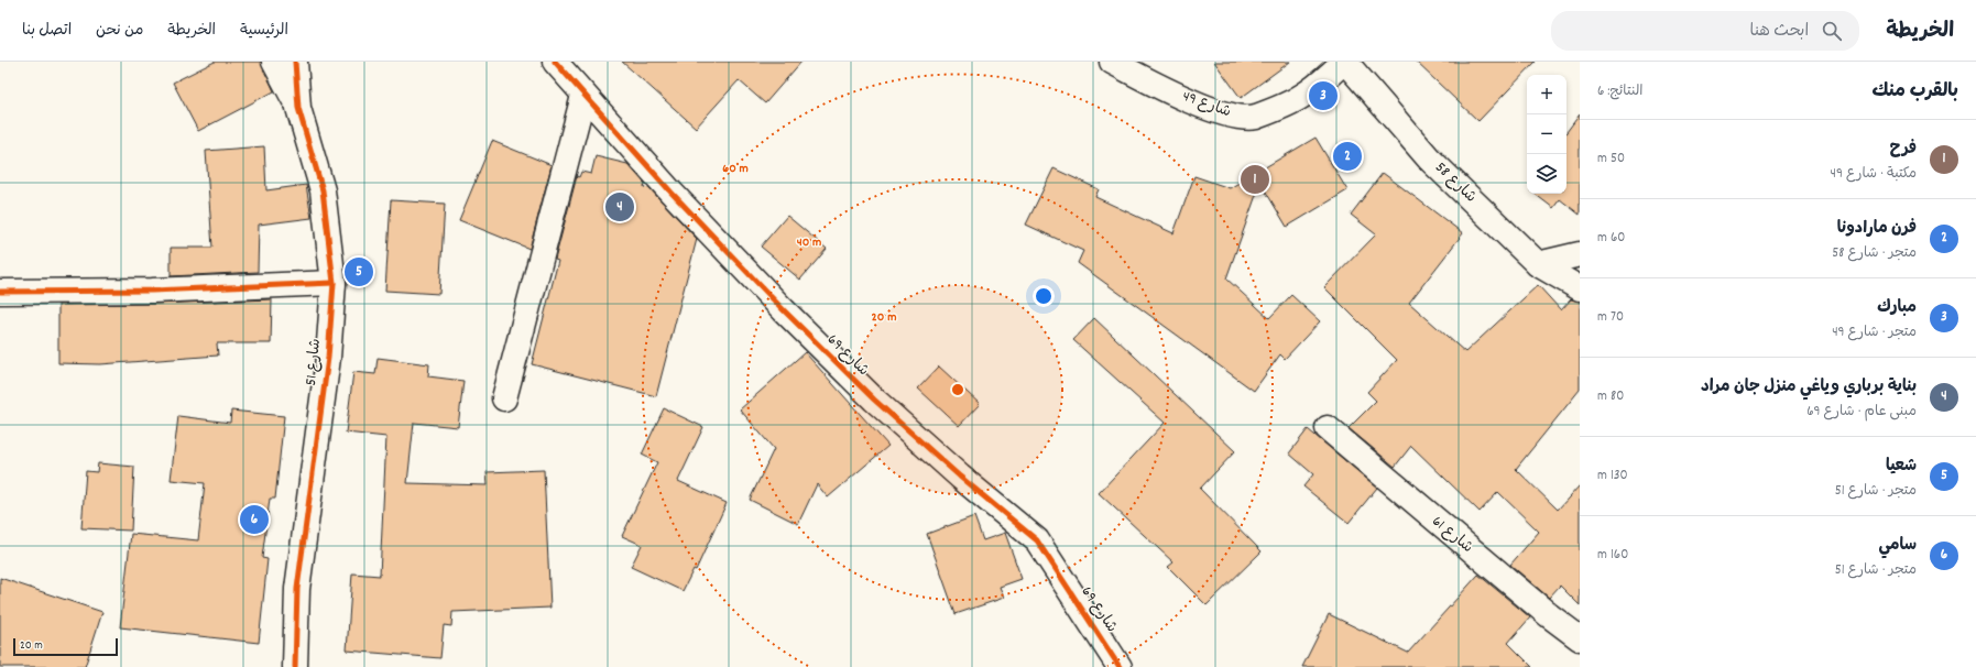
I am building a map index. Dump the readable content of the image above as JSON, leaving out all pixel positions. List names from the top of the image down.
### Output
{
  "streets": {
    "street": [
      "شارع 49",
      "شارع 58",
      "شارع 69",
      "شارع 51",
      "شارع 61"
    ]
  },
  "crossings": [
    ["شارع 49", "شارع 58"]
  ],
  "scale_bar": "20 m",
  "page": {
    "header": "الخريطة",
    "search": "ابحث هنا",
    "nav": [
      "الرئيسية",
      "الخريطة",
      "من نحن",
      "اتصل بنا"
    ],
    "heading": ["بالقرب منك", "النتائج: 6"],
    "map_buttons": ["+", "−"],
    "pins": [
      "3",
      "2",
      "1",
      "4",
      "5",
      "6"
    ],
    "list": [
      {
        "mark": "1",
        "name": "فرح",
        "note": "مكتبة · شارع 49",
        "value": "50 m"
      },
      {
        "mark": "2",
        "name": "فرن مارادونا",
        "note": "متجر · شارع 58",
        "value": "60 m"
      },
      {
        "mark": "3",
        "name": "مبارك",
        "note": "متجر · شارع 49",
        "value": "70 m"
      },
      {
        "mark": "4",
        "name": "بناية برباري وياغي منزل جان مراد",
        "note": "مبنى عام · شارع 69",
        "value": "80 m"
      },
      {
        "mark": "5",
        "name": "شعيا",
        "note": "متجر · شارع 51",
        "value": "130 m"
      },
      {
        "mark": "6",
        "name": "سامي",
        "note": "متجر · شارع 51",
        "value": "160 m"
      }
    ],
    "scale": "20 m"
  },
  "rings": ["60 m", "40 m", "20 m"]
}
